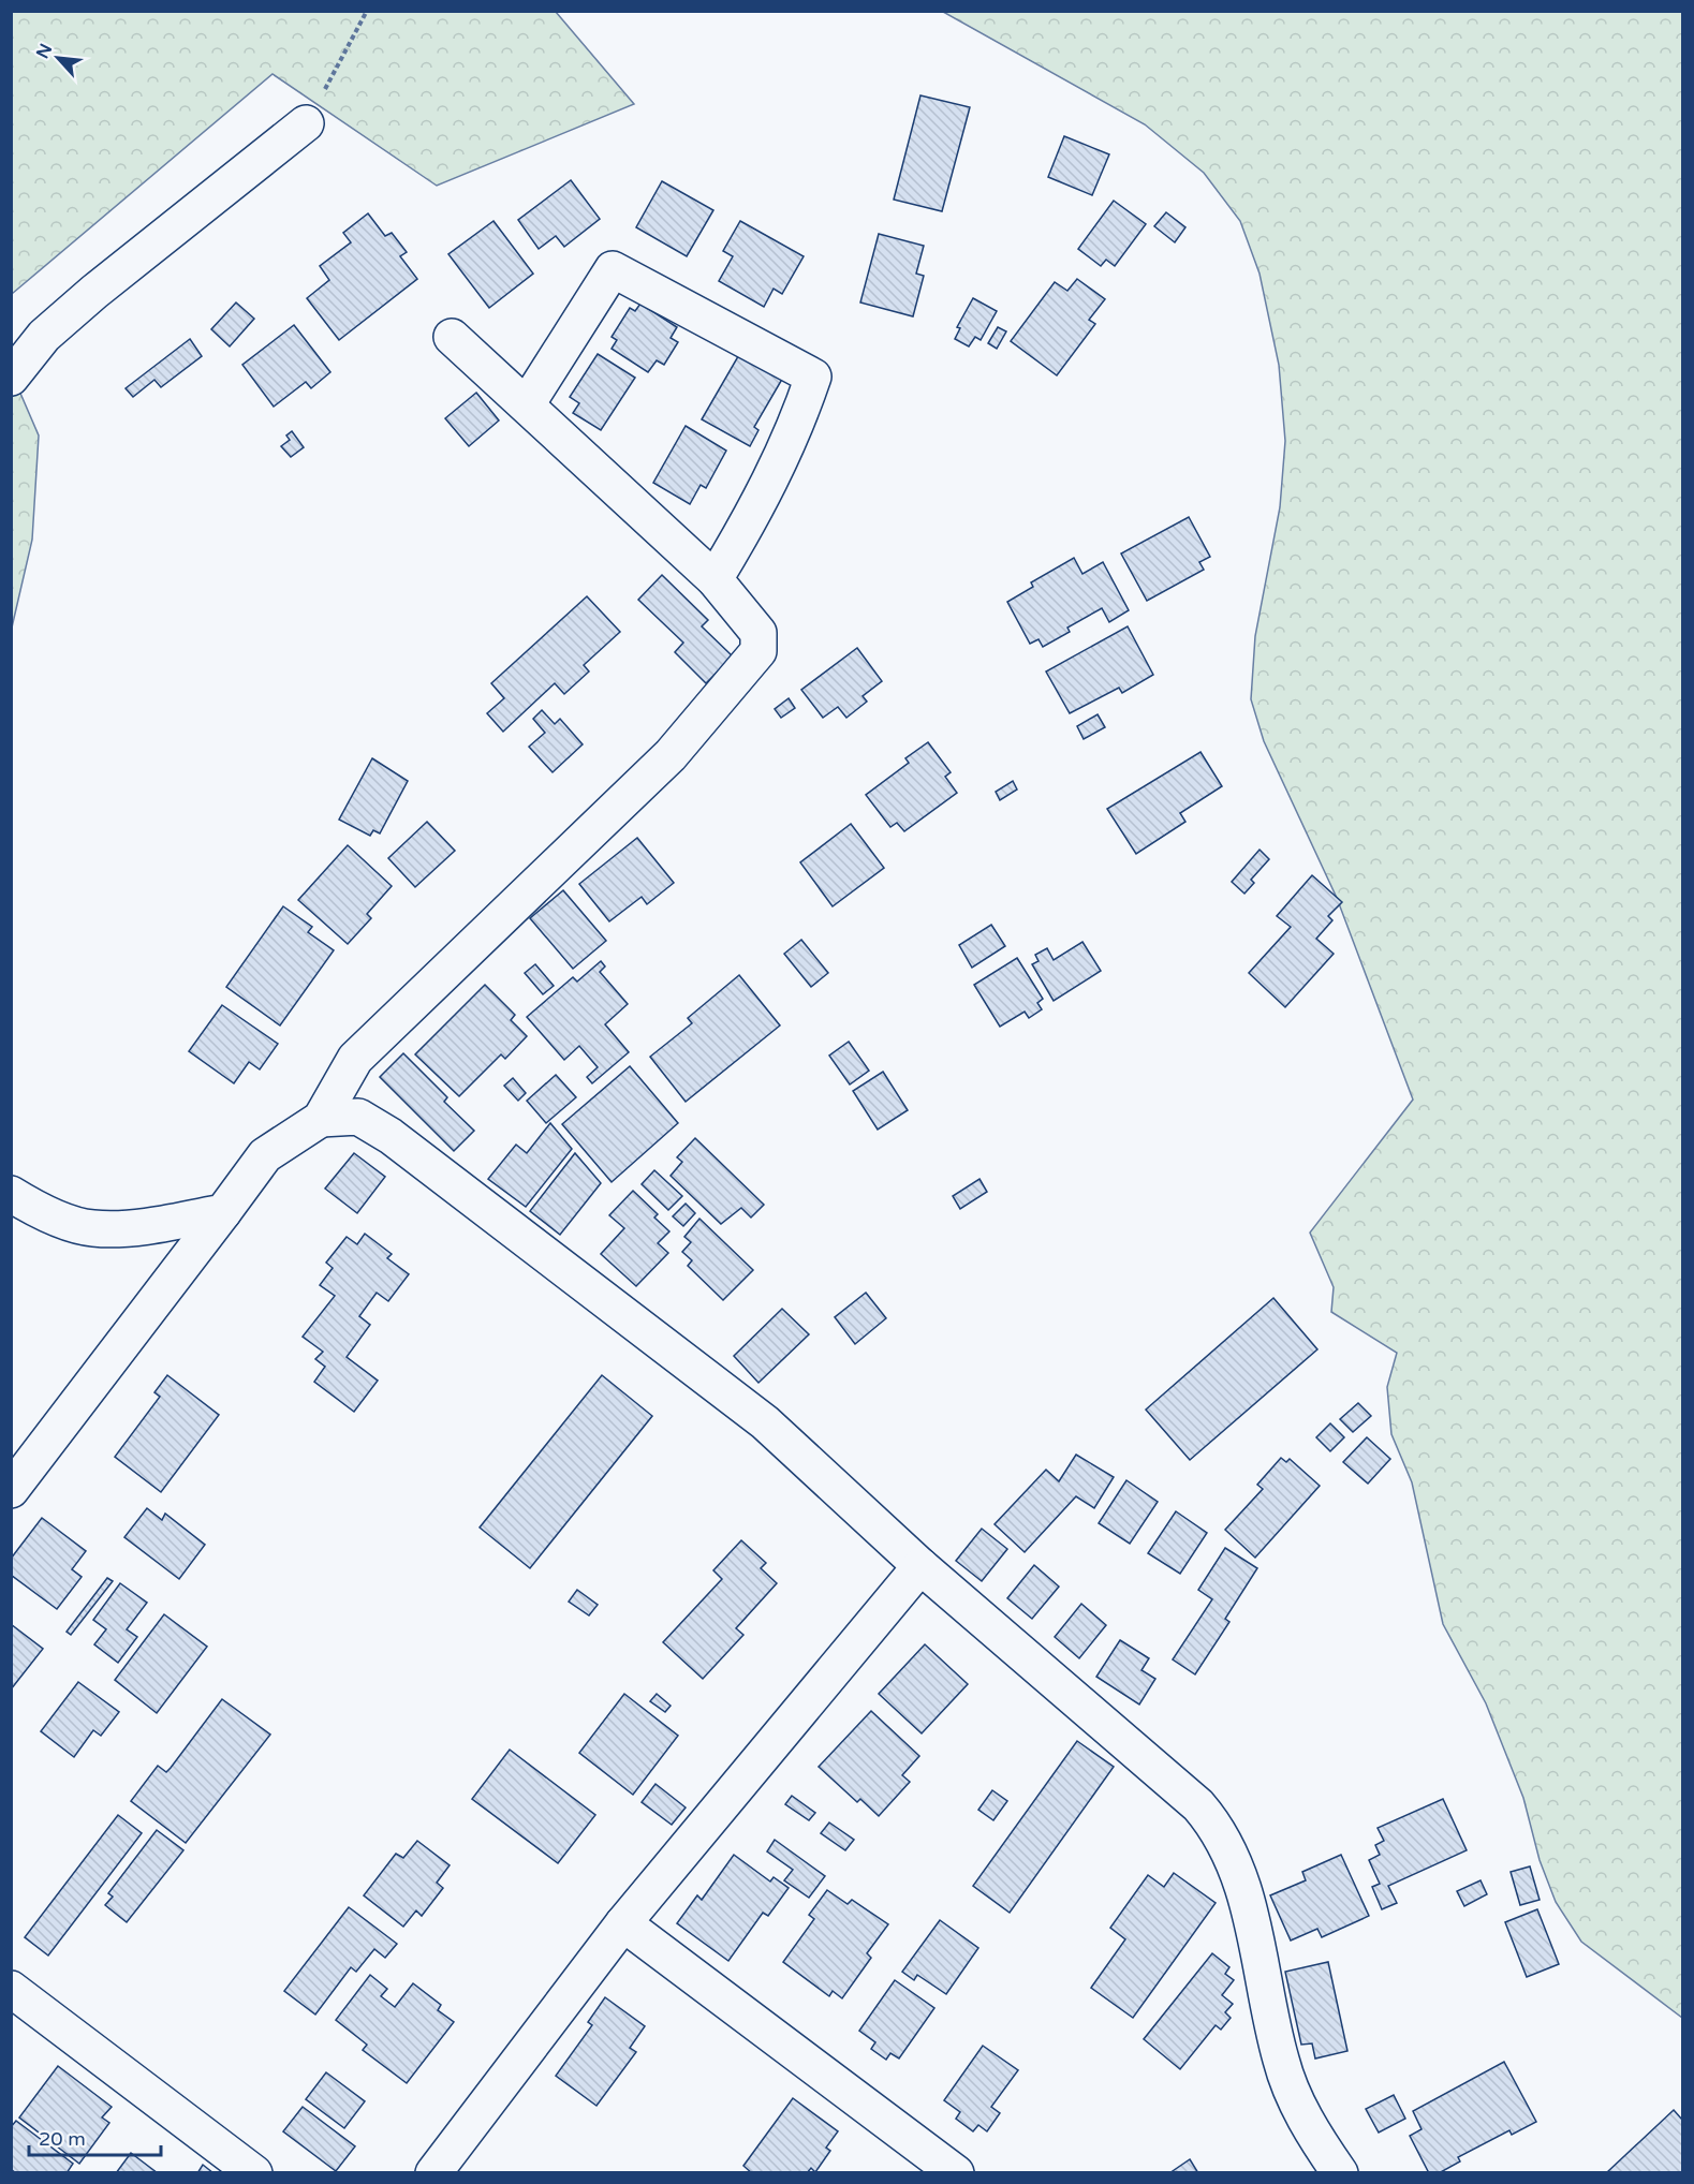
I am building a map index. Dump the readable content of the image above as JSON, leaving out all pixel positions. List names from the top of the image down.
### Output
{
  "scale_bar": "20 m",
  "north": "top left"
}
